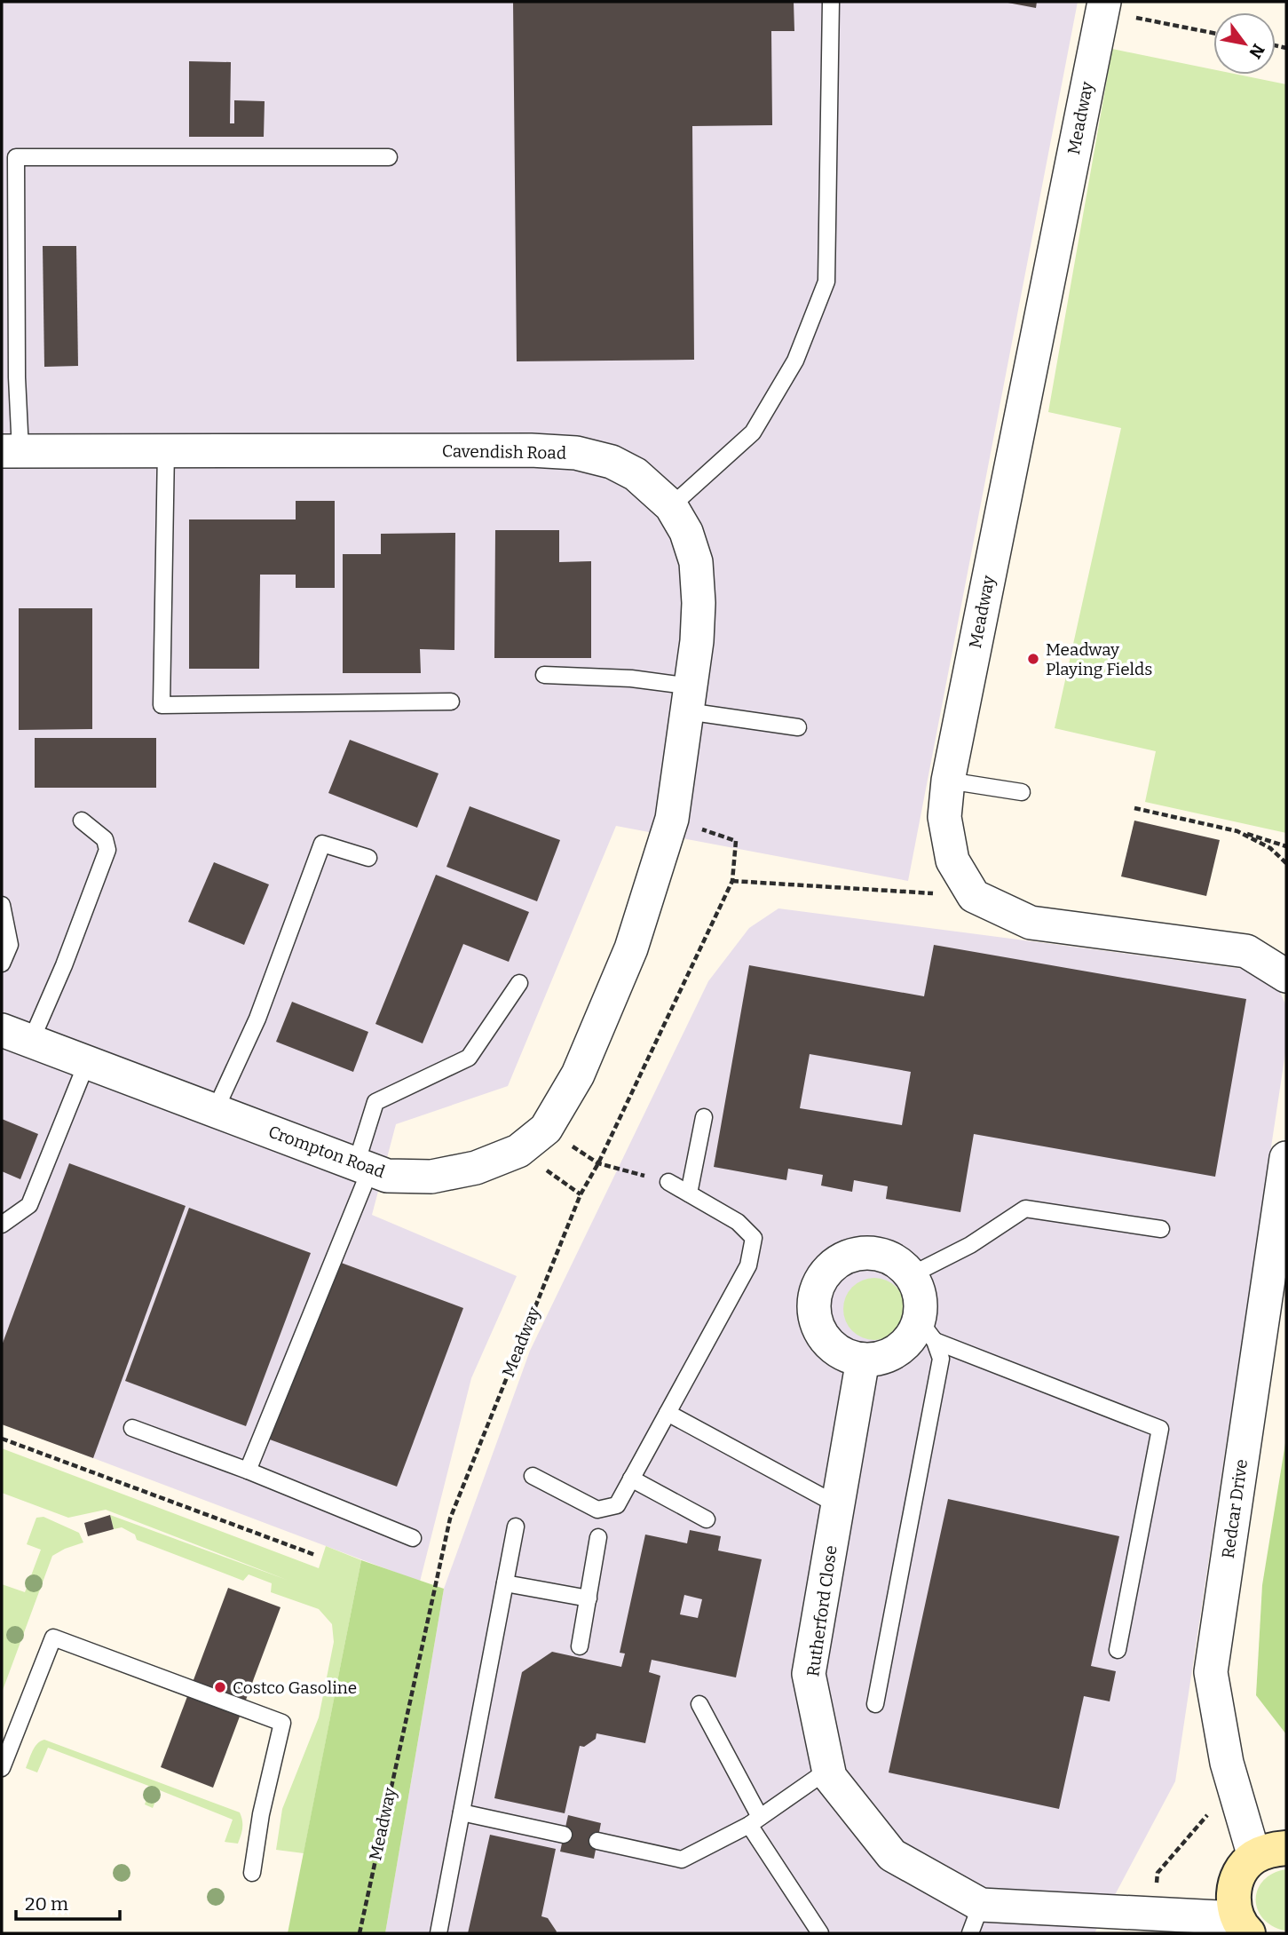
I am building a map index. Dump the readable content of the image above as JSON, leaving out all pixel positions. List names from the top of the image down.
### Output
{
  "streets": {
    "street": [
      "Meadway",
      "Cavendish Road",
      "Crompton Road",
      "Redcar Drive",
      "Rutherford Close"
    ]
  },
  "crossings": [
    ["Meadway", "Cavendish Road"],
    ["Meadway", "Crompton Road"],
    ["Cavendish Road", "Crompton Road"]
  ],
  "places": ["Meadway Playing Fields", "Costco Gasoline"],
  "scale_bar": "20 m",
  "north": "bottom right"
}
